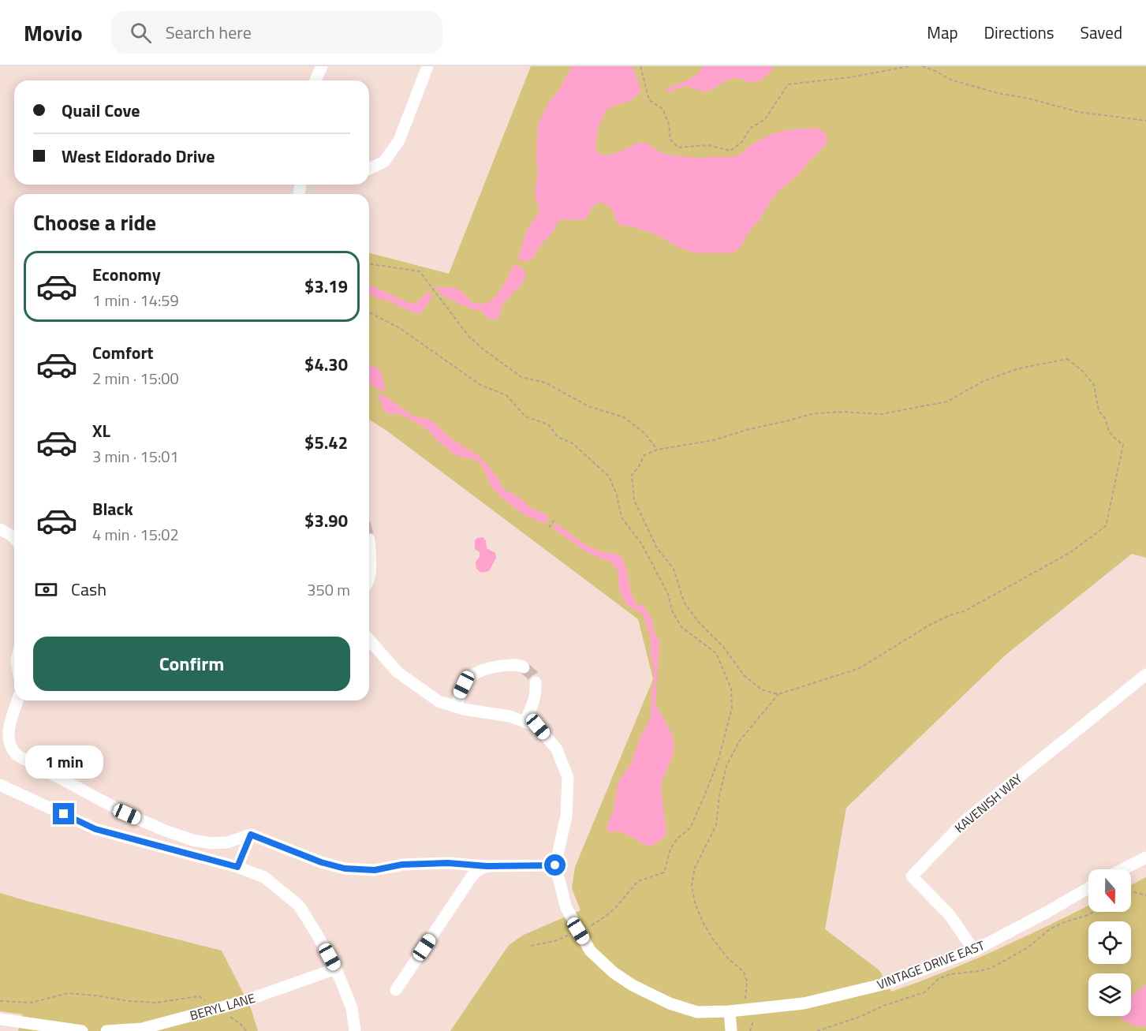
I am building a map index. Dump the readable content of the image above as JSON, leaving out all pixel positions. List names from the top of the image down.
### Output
{
  "streets": {
    "street": ["KAVENISH WAY", "VINTAGE DRIVE EAST", "BERYL LANE"]
  },
  "crossings": [
    ["KAVENISH WAY", "VINTAGE DRIVE EAST"]
  ],
  "north": "bottom",
  "page": {
    "header": "Movio",
    "search": "Search here",
    "nav": ["Map", "Directions", "Saved"],
    "banner": ["Quail Cove", "West Eldorado Drive"],
    "heading": "Choose a ride",
    "list": [
      {
        "name": "Economy",
        "note": "1 min · 14:59",
        "value": "$3.19"
      },
      {
        "name": "Comfort",
        "note": "2 min · 15:00",
        "value": "$4.30"
      },
      {
        "name": "XL",
        "note": "3 min · 15:01",
        "value": "$5.42"
      },
      {
        "name": "Black",
        "note": "4 min · 15:02",
        "value": "$3.90"
      }
    ],
    "pay": ["Cash", "350 m"],
    "buttons": "Confirm",
    "bubble": "1 min"
  }
}
